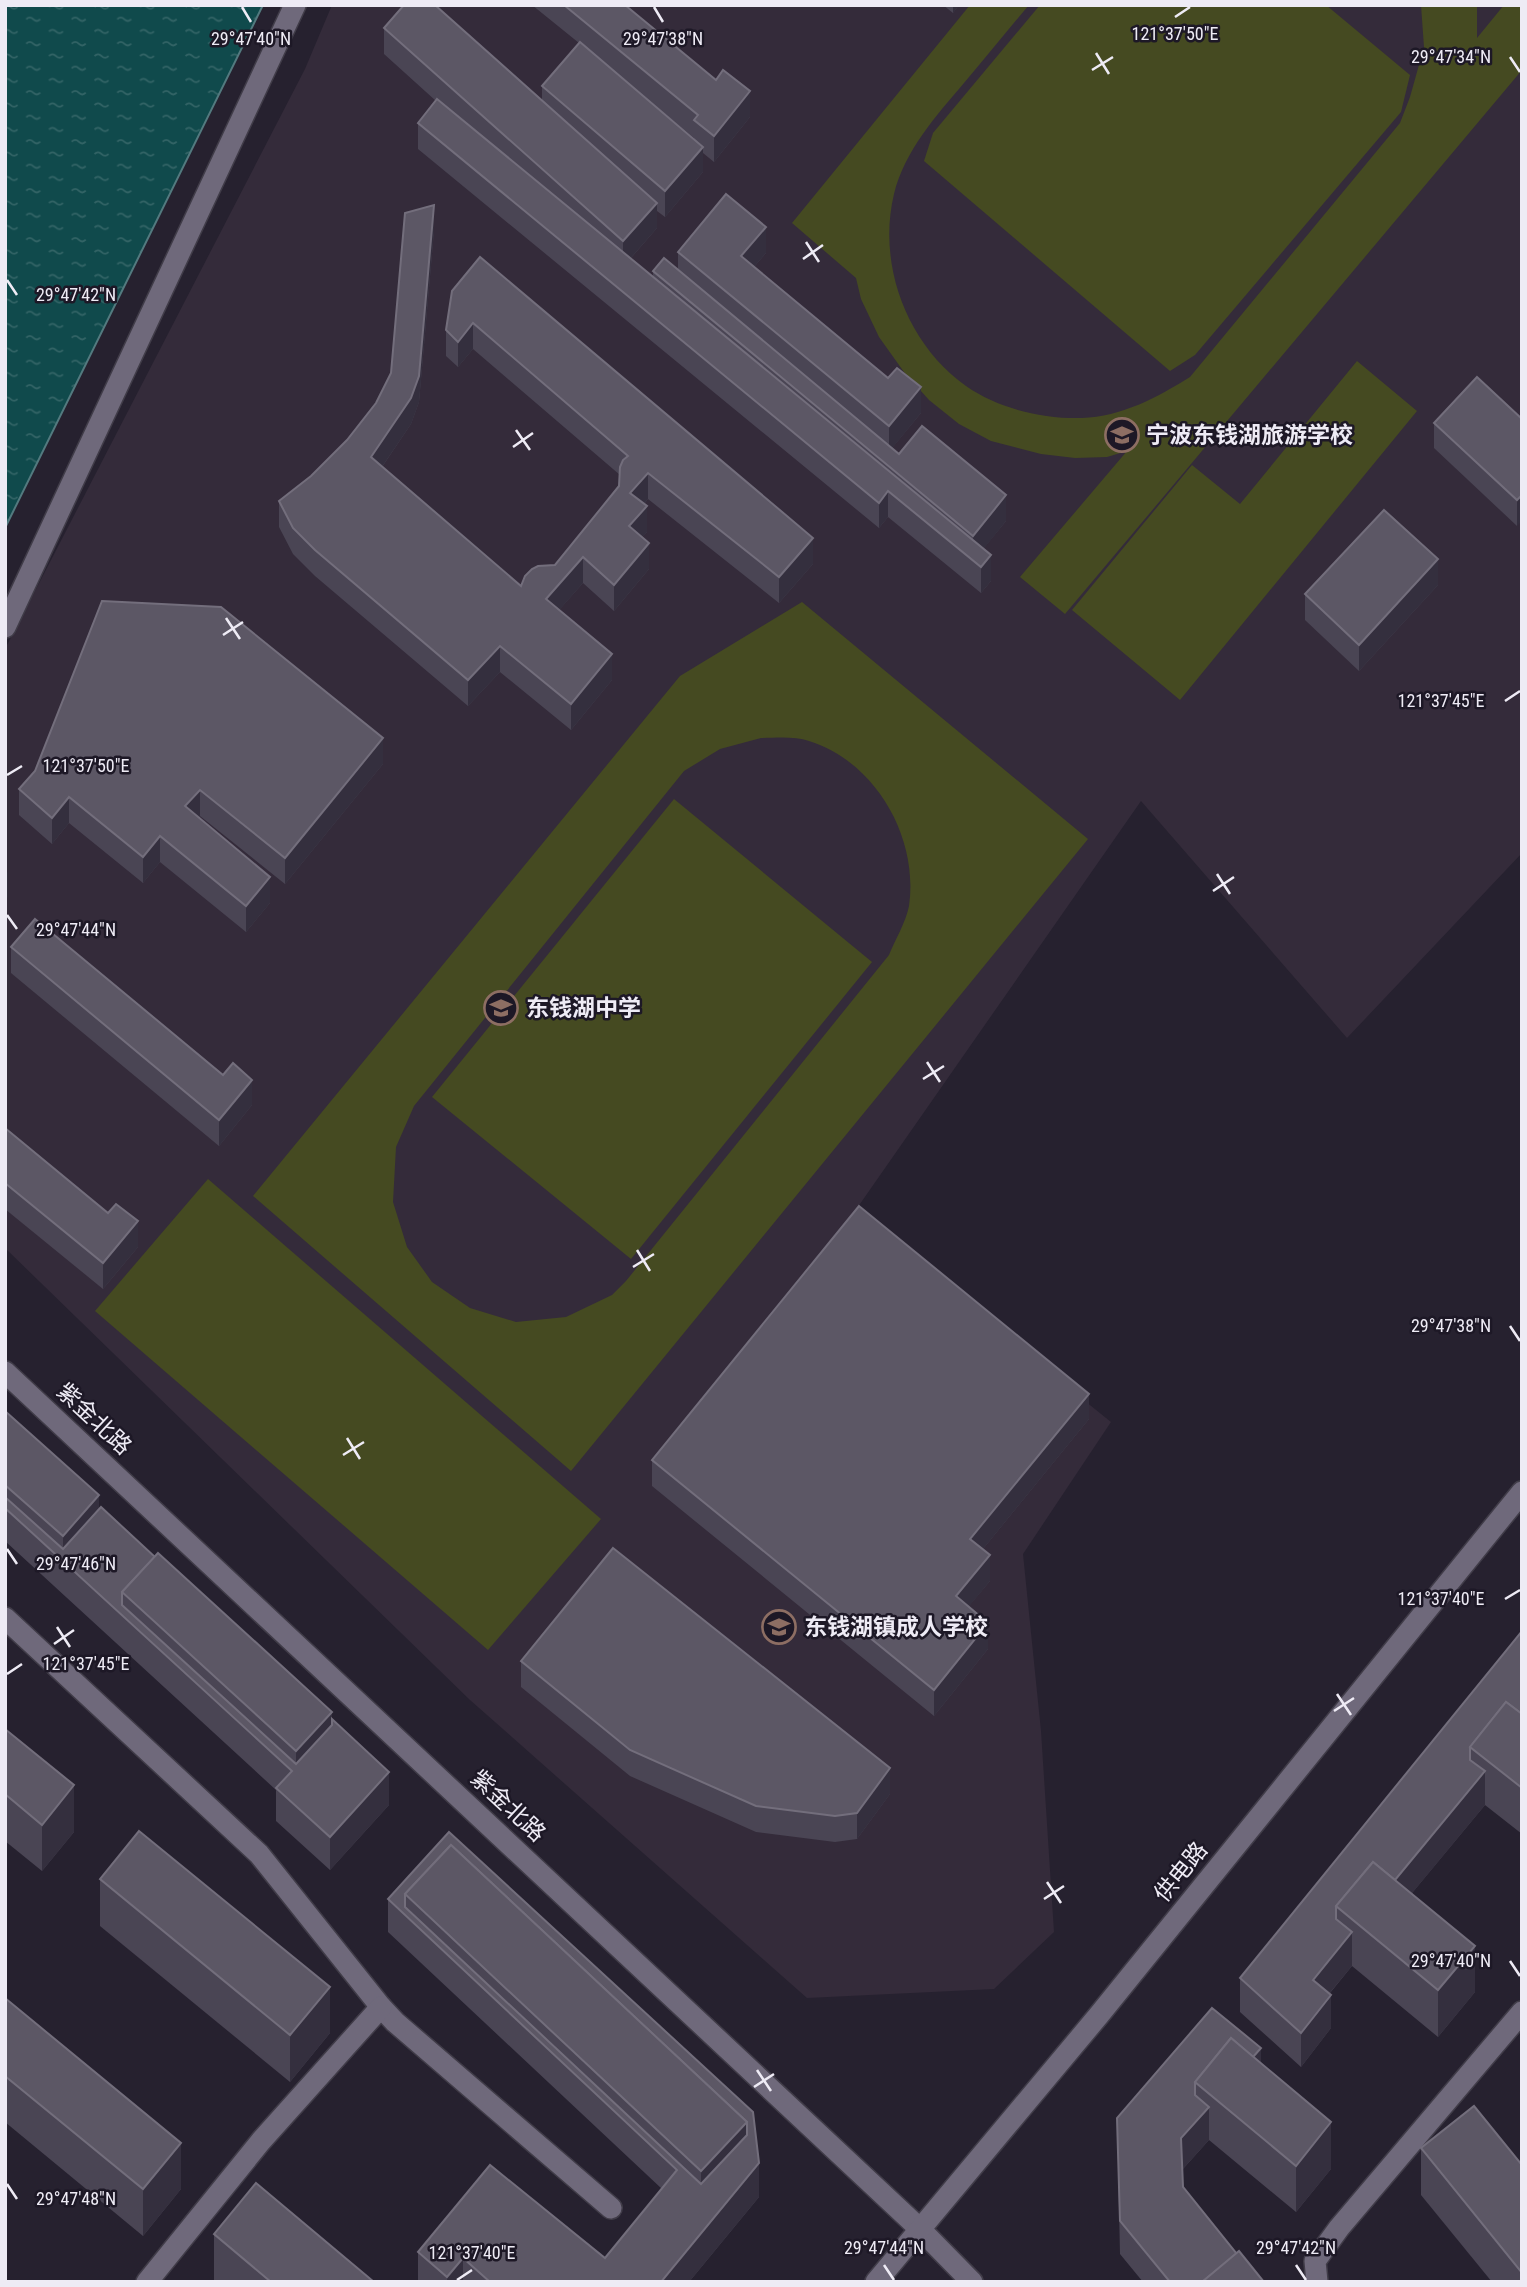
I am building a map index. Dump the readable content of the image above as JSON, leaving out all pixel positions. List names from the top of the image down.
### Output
{
  "streets": {
    "street": ["紫金北路", "供电路"]
  },
  "crossings": [
    ["紫金北路", "供电路"]
  ],
  "places": {
    "school or university": ["宁波东钱湖旅游学校", "东钱湖中学", "东钱湖镇成人学校"]
  },
  "coordinates": [
    "121°37'50\"E",
    "29°47'40\"N",
    "29°47'38\"N",
    "29°47'34\"N",
    "29°47'42\"N",
    "121°37'45\"E",
    "29°47'44\"N",
    "29°47'46\"N",
    "121°37'40\"E",
    "29°47'48\"N"
  ]
}
